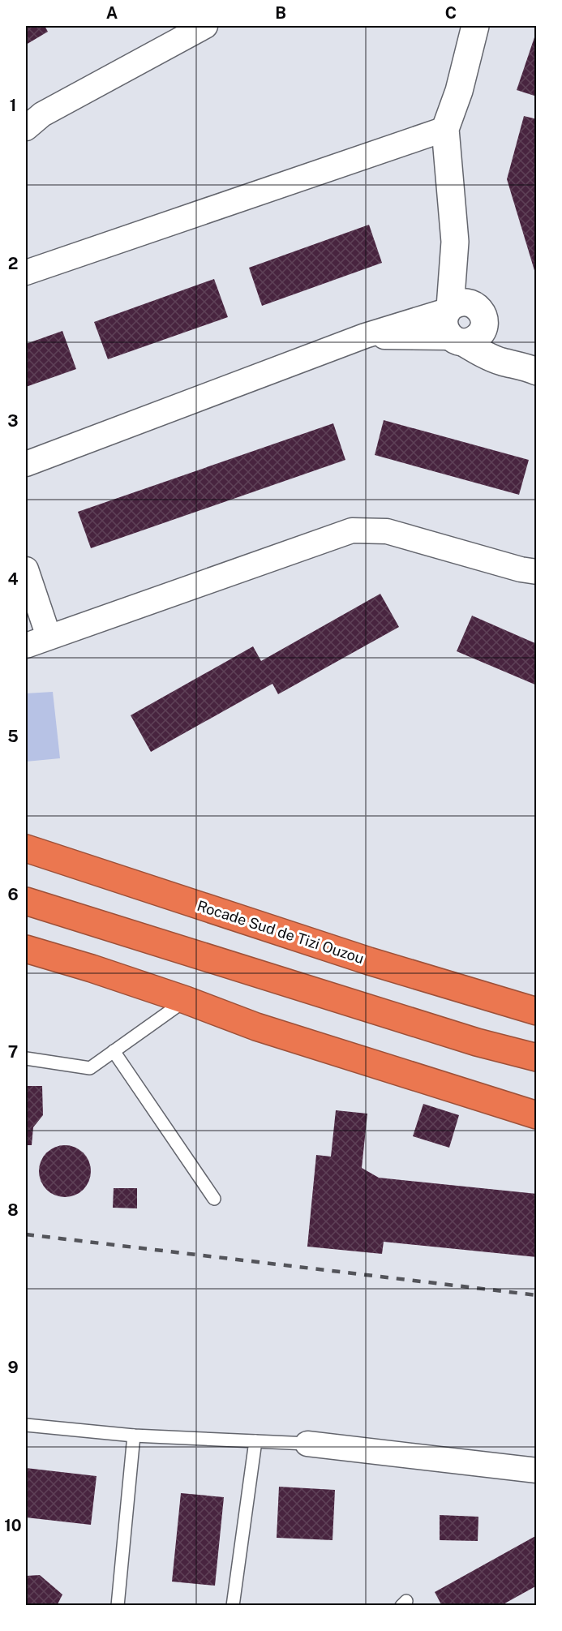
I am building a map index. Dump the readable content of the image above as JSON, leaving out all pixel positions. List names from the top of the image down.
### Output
{
  "streets": {
    "highway": ["Rocade Sud de Tizi Ouzou"]
  },
  "grid": {
    "columns": ["A", "B", "C"],
    "rows": [
      "1",
      "2",
      "3",
      "4",
      "5",
      "6",
      "7",
      "8",
      "9",
      "10"
    ]
  }
}
